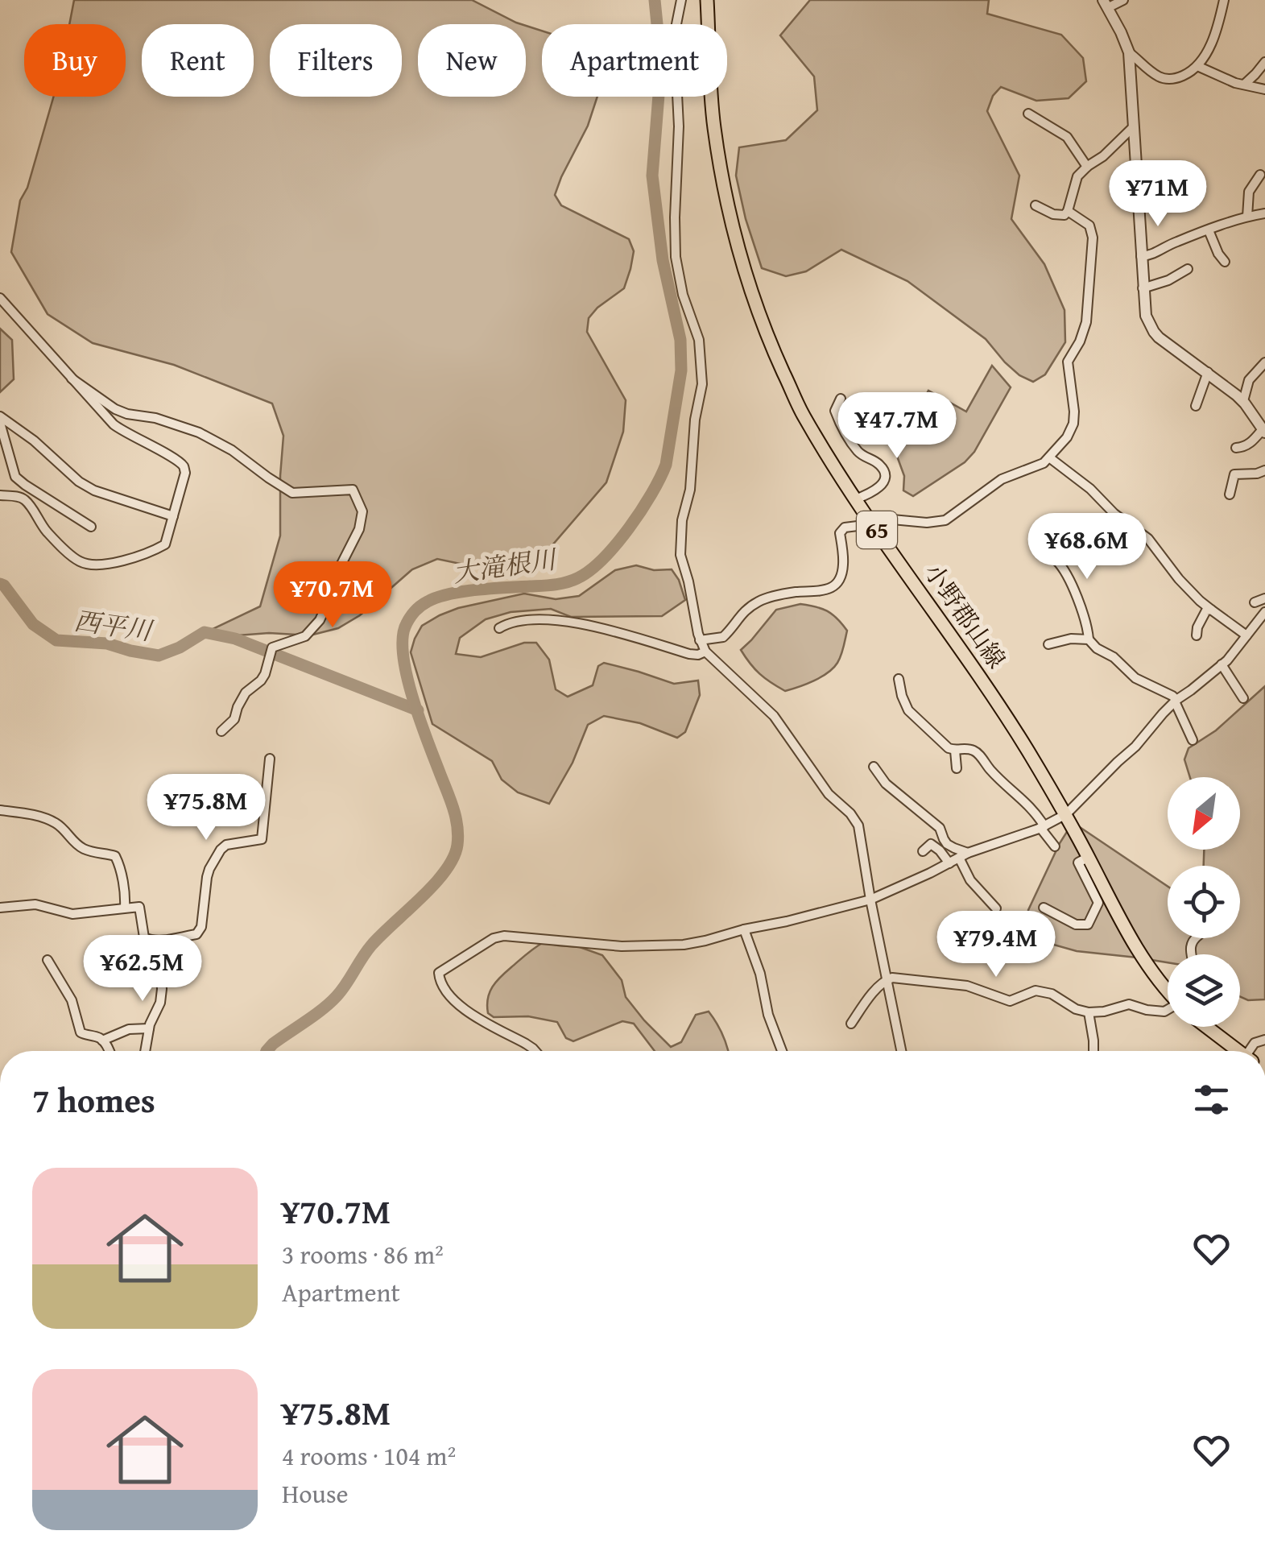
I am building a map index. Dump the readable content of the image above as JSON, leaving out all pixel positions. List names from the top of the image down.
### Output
{
  "streets": {
    "main road": ["65", "小野郡山線"]
  },
  "water": ["大滝根川", "西平川"],
  "north": "bottom left",
  "page": {
    "chip": [
      "Buy",
      "Rent",
      "Filters",
      "New",
      "Apartment"
    ],
    "price": [
      "¥71M",
      "¥47.7M",
      "¥68.6M",
      "¥70.7M",
      "¥75.8M",
      "¥79.4M",
      "¥62.5M"
    ],
    "heading": "7 homes",
    "list": [
      {
        "name": "¥70.7M",
        "note": "3 rooms · 86 m² · Apartment"
      },
      {
        "name": "¥75.8M",
        "note": "4 rooms · 104 m² · House"
      }
    ]
  }
}
